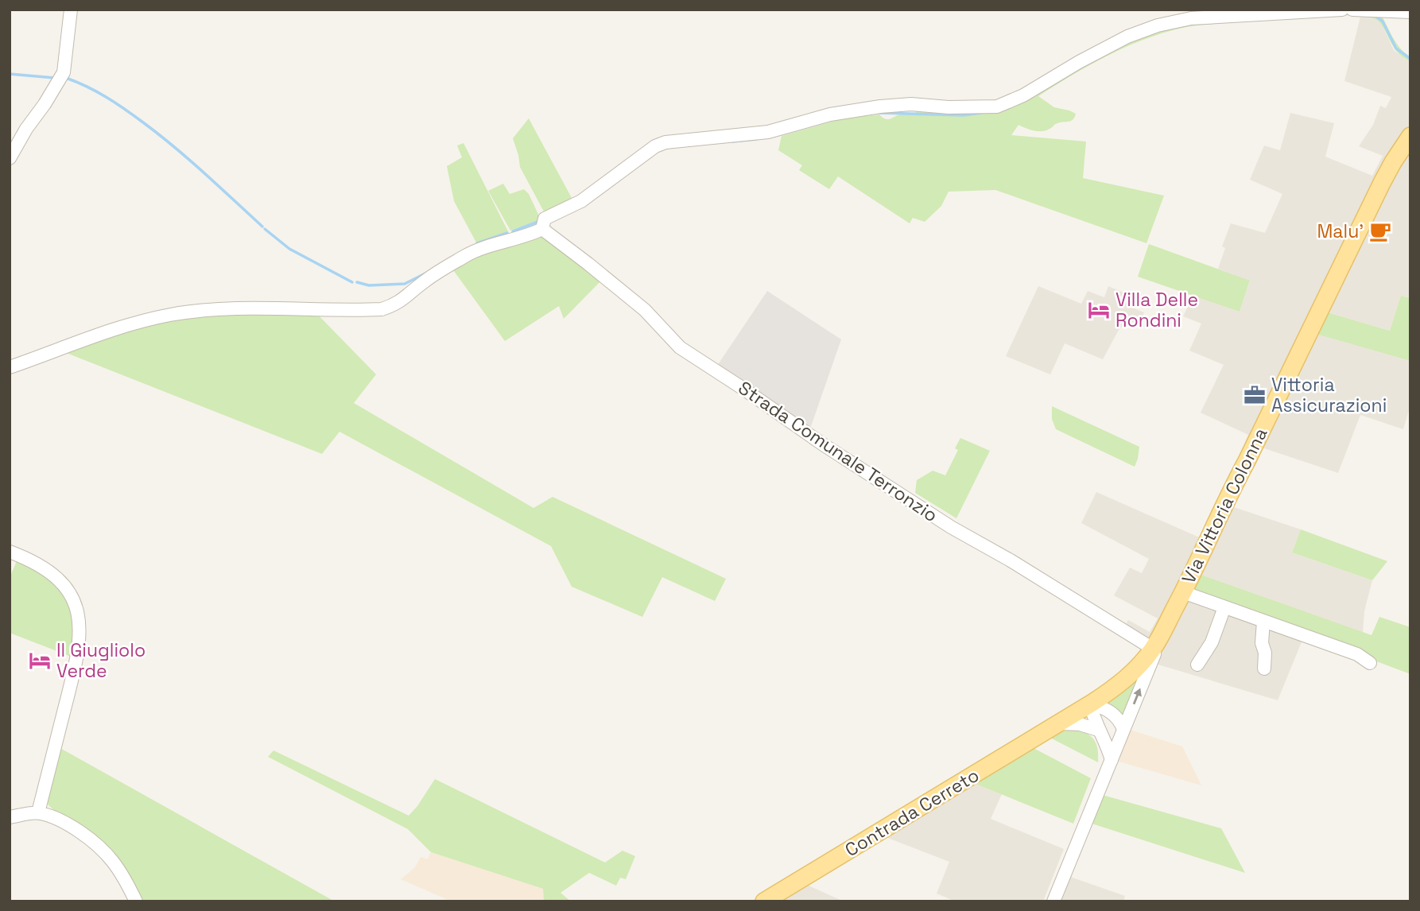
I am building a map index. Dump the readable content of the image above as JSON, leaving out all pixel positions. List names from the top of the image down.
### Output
{
  "streets": {
    "main road": ["Via Vittoria Colonna", "Contrada Cerreto"],
    "street": ["Strada Comunale Terronzio"]
  },
  "crossings": [
    ["Strada Comunale Terronzio", "Via Vittoria Colonna"],
    ["Via Vittoria Colonna", "Contrada Cerreto"]
  ],
  "places": {
    "cafe": ["Malu'"],
    "hotel": ["Villa Delle Rondini", "Il Giugliolo Verde"],
    "office": ["Vittoria Assicurazioni"]
  }
}
